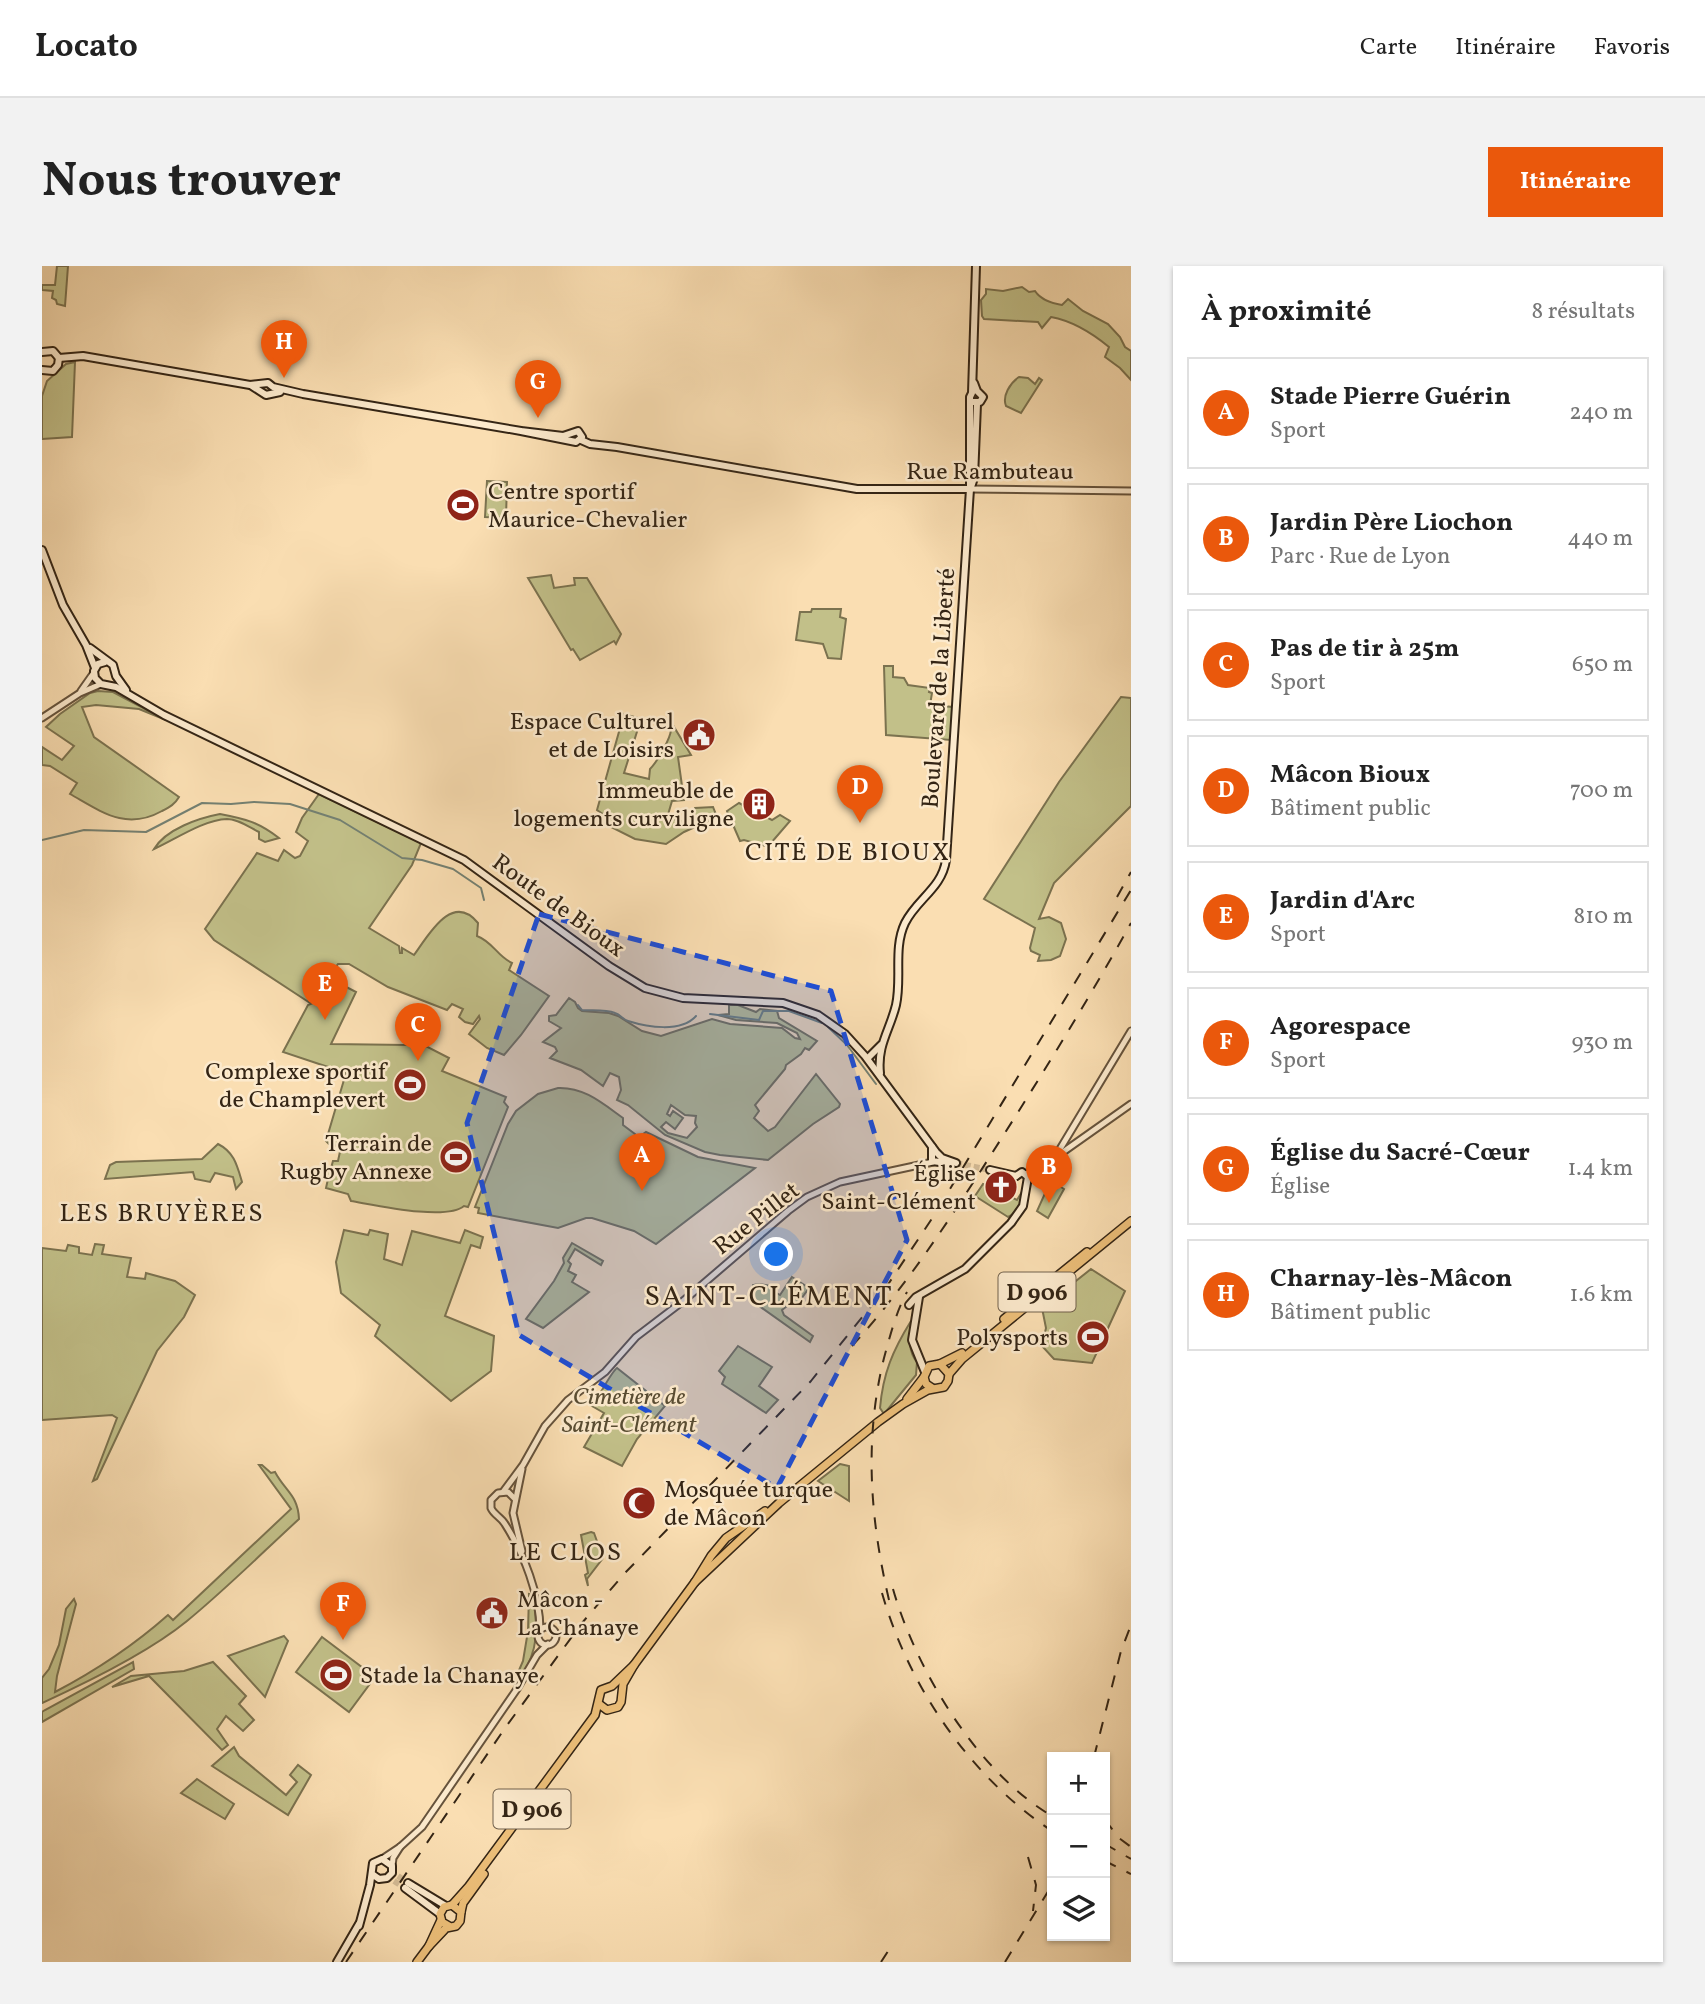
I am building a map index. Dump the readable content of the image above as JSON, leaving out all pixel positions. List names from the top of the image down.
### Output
{
  "streets": {
    "main road": [
      "Rue Rambuteau",
      "Boulevard de la Liberté",
      "Route de Bioux",
      "D 906"
    ],
    "street": ["Rue Pillet"]
  },
  "crossings": [
    ["Rue Rambuteau", "Boulevard de la Liberté"],
    ["Route de Bioux", "Rue Pillet"]
  ],
  "districts": [
    "CITÉ DE BIOUX",
    "LES BRUYÈRES",
    "SAINT-CLÉMENT",
    "LE CLOS"
  ],
  "parks": ["Cimetière de Saint-Clément"],
  "places": {
    "sports": [
      "Centre sportif Maurice-Chevalier",
      "Complexe sportif de Champlevert",
      "Terrain de Rugby Annexe",
      "Polysports",
      "Stade la Chanaye"
    ],
    "public building": ["Espace Culturel et de Loisirs", "Mâcon - La Chanaye"],
    "building": ["Immeuble de logements curviligne"],
    "church": ["Église Saint-Clément"],
    "mosque": ["Mosquée turque de Mâcon"]
  },
  "page": {
    "header": "Locato",
    "nav": ["Carte", "Itinéraire", "Favoris"],
    "buttons": "Itinéraire",
    "title": "Nous trouver",
    "heading": ["À proximité", "8 résultats"],
    "pins": [
      "H",
      "G",
      "D",
      "E",
      "C",
      "A",
      "B",
      "F"
    ],
    "list": [
      {
        "mark": "A",
        "name": "Stade Pierre Guérin",
        "note": "Sport",
        "value": "240 m"
      },
      {
        "mark": "B",
        "name": "Jardin Père Liochon",
        "note": "Parc · Rue de Lyon",
        "value": "440 m"
      },
      {
        "mark": "C",
        "name": "Pas de tir à 25m",
        "note": "Sport",
        "value": "650 m"
      },
      {
        "mark": "D",
        "name": "Mâcon Bioux",
        "note": "Bâtiment public",
        "value": "700 m"
      },
      {
        "mark": "E",
        "name": "Jardin d'Arc",
        "note": "Sport",
        "value": "810 m"
      },
      {
        "mark": "F",
        "name": "Agorespace",
        "note": "Sport",
        "value": "930 m"
      },
      {
        "mark": "G",
        "name": "Église du Sacré-Cœur",
        "note": "Église",
        "value": "1.4 km"
      },
      {
        "mark": "H",
        "name": "Charnay-lès-Mâcon",
        "note": "Bâtiment public",
        "value": "1.6 km"
      }
    ],
    "map_buttons": ["+", "−"]
  }
}
